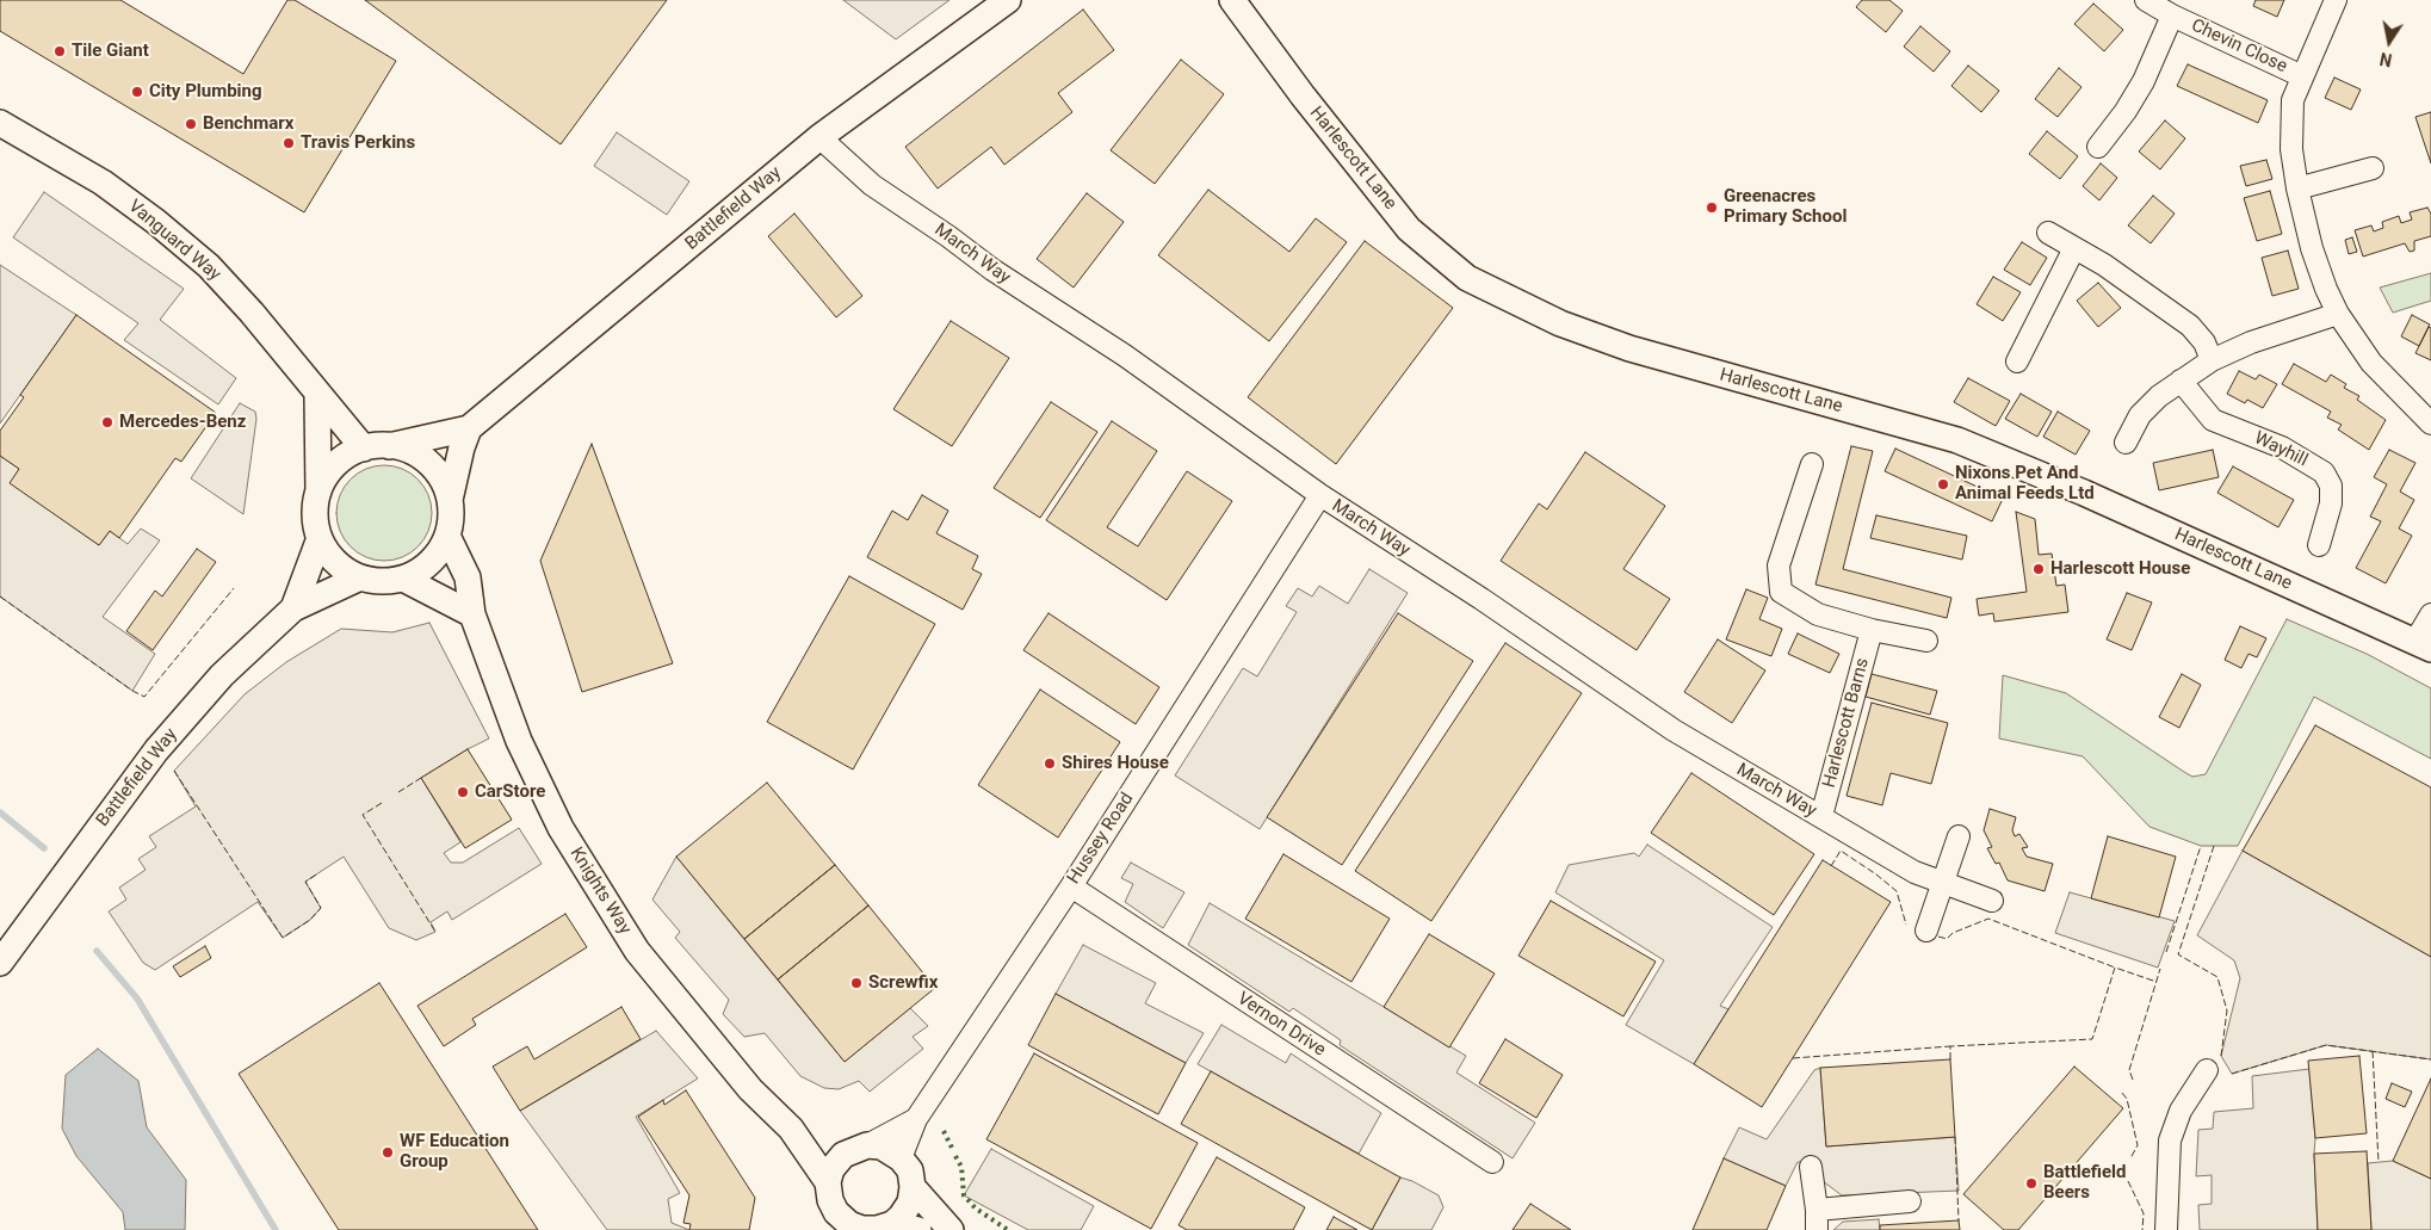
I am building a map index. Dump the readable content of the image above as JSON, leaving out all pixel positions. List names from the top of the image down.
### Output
{
  "streets": {
    "street": [
      "Chevin Close",
      "Harlescott Lane",
      "Battlefield Way",
      "Vanguard Way",
      "March Way",
      "Wayhill",
      "Harlescott Barns",
      "Hussey Road",
      "Knights Way",
      "Vernon Drive"
    ]
  },
  "crossings": [
    ["Battlefield Way", "Vanguard Way"],
    ["Battlefield Way", "March Way"],
    ["Battlefield Way", "Knights Way"],
    ["Vanguard Way", "Knights Way"],
    ["March Way", "Harlescott Barns"],
    ["March Way", "Hussey Road"],
    ["Hussey Road", "Knights Way"],
    ["Hussey Road", "Vernon Drive"]
  ],
  "places": [
    "Tile Giant",
    "City Plumbing",
    "Benchmarx",
    "Travis Perkins",
    "Greenacres Primary School",
    "Mercedes-Benz",
    "Nixons Pet And Animal Feeds Ltd",
    "Harlescott House",
    "Shires House",
    "CarStore",
    "Screwfix",
    "WF Education Group",
    "Battlefield Beers"
  ],
  "north": "bottom"
}
